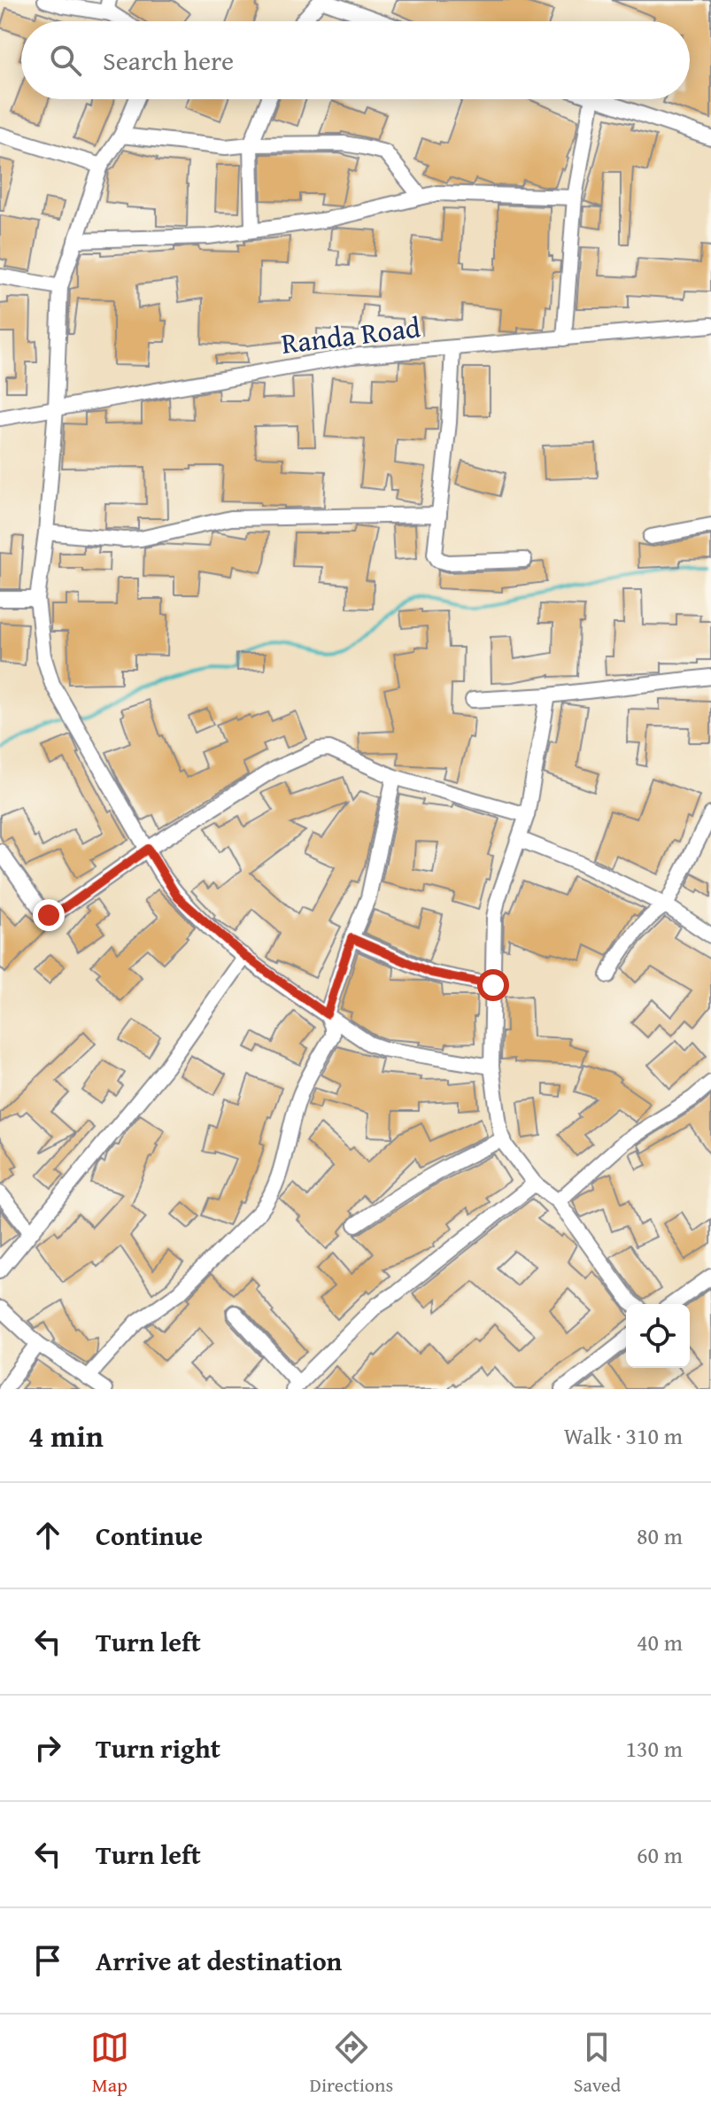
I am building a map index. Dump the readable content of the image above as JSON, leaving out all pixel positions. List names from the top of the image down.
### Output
{
  "streets": {
    "street": ["Randa Road"]
  },
  "page": {
    "search": "Search here",
    "heading": ["4 min", "Walk · 310 m"],
    "list": [
      ["Continue", "80 m"],
      ["Turn left", "40 m"],
      ["Turn right", "130 m"],
      ["Turn left", "60 m"],
      "Arrive at destination"
    ],
    "nav": ["Map", "Directions", "Saved"]
  }
}
